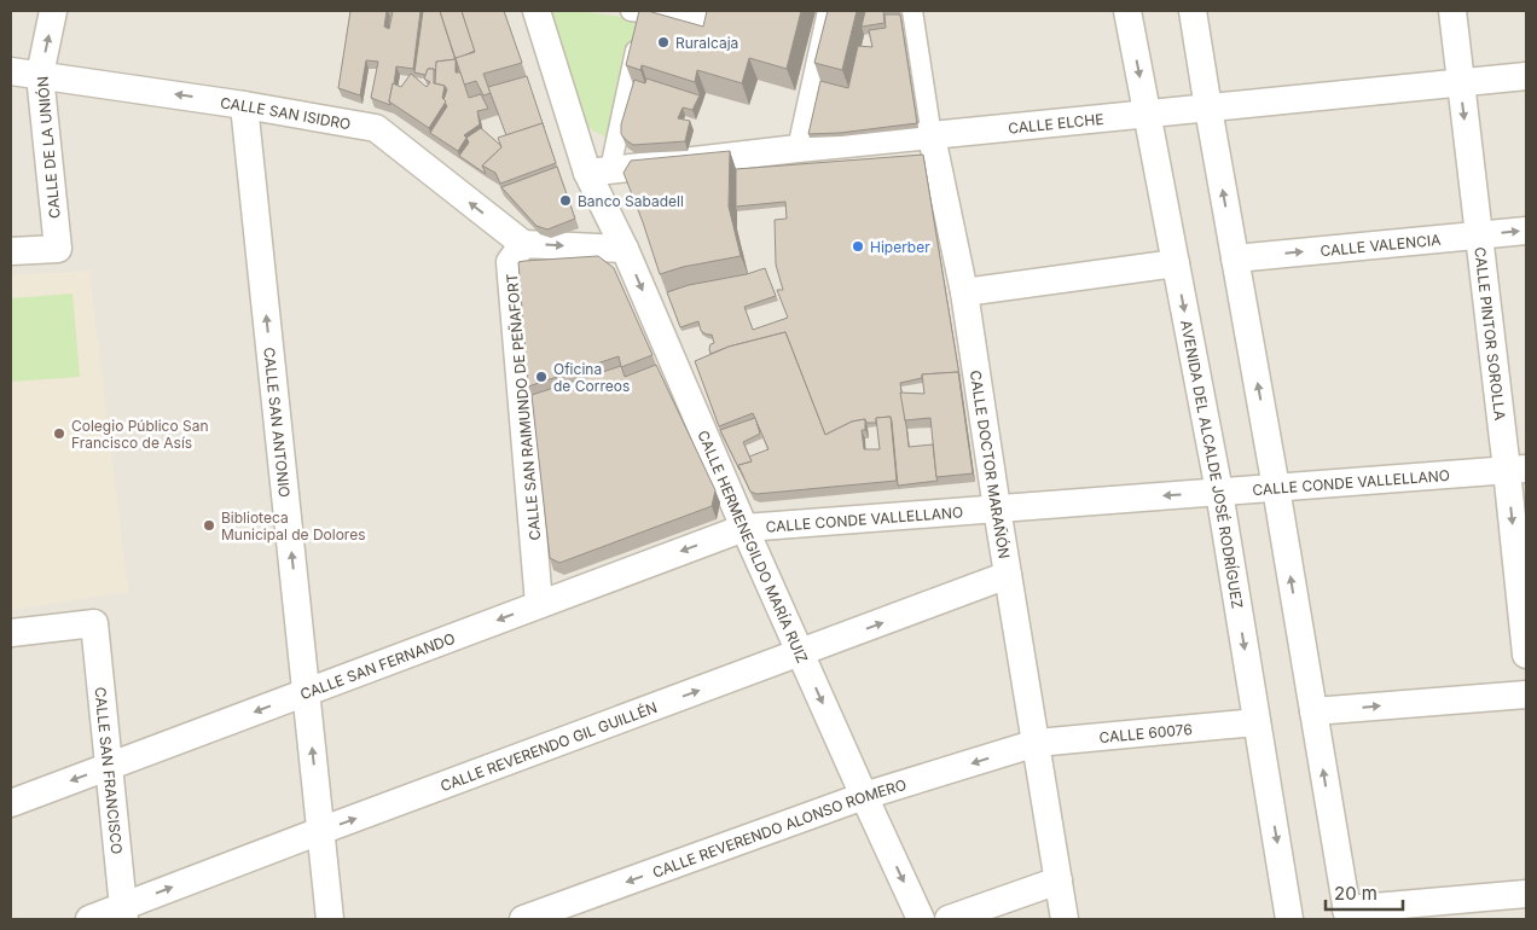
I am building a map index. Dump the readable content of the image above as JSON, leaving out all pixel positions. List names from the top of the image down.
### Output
{
  "streets": {
    "street": [
      "CALLE SAN ISIDRO",
      "CALLE ELCHE",
      "CALLE DE LA UNIÓN",
      "CALLE VALENCIA",
      "CALLE PINTOR SOROLLA",
      "CALLE SAN RAIMUNDO DE PEÑAFORT",
      "CALLE SAN ANTONIO",
      "AVENIDA DEL ALCALDE JOSÉ RODRÍGUEZ",
      "CALLE DOCTOR MARAÑÓN",
      "CALLE CONDE VALLELLANO",
      "CALLE HERMENEGILDO MARÍA RUIZ",
      "CALLE SAN FERNANDO",
      "CALLE 60076",
      "CALLE REVERENDO GIL GUILLÉN",
      "CALLE SAN FRANCISCO",
      "CALLE REVERENDO ALONSO ROMERO"
    ]
  },
  "crossings": [
    ["CALLE SAN ISIDRO", "CALLE DE LA UNIÓN"],
    ["CALLE SAN ISIDRO", "CALLE SAN RAIMUNDO DE PEÑAFORT"],
    ["CALLE SAN ISIDRO", "CALLE SAN ANTONIO"],
    ["CALLE ELCHE", "CALLE PINTOR SOROLLA"],
    ["CALLE ELCHE", "AVENIDA DEL ALCALDE JOSÉ RODRÍGUEZ"],
    ["CALLE ELCHE", "CALLE DOCTOR MARAÑÓN"],
    ["CALLE ELCHE", "CALLE HERMENEGILDO MARÍA RUIZ"],
    ["CALLE VALENCIA", "CALLE PINTOR SOROLLA"],
    ["CALLE PINTOR SOROLLA", "CALLE CONDE VALLELLANO"],
    ["CALLE SAN RAIMUNDO DE PEÑAFORT", "CALLE SAN FERNANDO"],
    ["CALLE SAN ANTONIO", "CALLE SAN FERNANDO"],
    ["CALLE SAN ANTONIO", "CALLE REVERENDO GIL GUILLÉN"],
    ["AVENIDA DEL ALCALDE JOSÉ RODRÍGUEZ", "CALLE CONDE VALLELLANO"],
    ["AVENIDA DEL ALCALDE JOSÉ RODRÍGUEZ", "CALLE 60076"],
    ["CALLE DOCTOR MARAÑÓN", "CALLE CONDE VALLELLANO"],
    ["CALLE DOCTOR MARAÑÓN", "CALLE 60076"],
    ["CALLE DOCTOR MARAÑÓN", "CALLE REVERENDO GIL GUILLÉN"],
    ["CALLE DOCTOR MARAÑÓN", "CALLE REVERENDO ALONSO ROMERO"],
    ["CALLE CONDE VALLELLANO", "CALLE HERMENEGILDO MARÍA RUIZ"],
    ["CALLE CONDE VALLELLANO", "CALLE SAN FERNANDO"],
    ["CALLE HERMENEGILDO MARÍA RUIZ", "CALLE SAN FERNANDO"],
    ["CALLE HERMENEGILDO MARÍA RUIZ", "CALLE REVERENDO GIL GUILLÉN"],
    ["CALLE HERMENEGILDO MARÍA RUIZ", "CALLE REVERENDO ALONSO ROMERO"],
    ["CALLE SAN FERNANDO", "CALLE SAN FRANCISCO"],
    ["CALLE 60076", "CALLE REVERENDO ALONSO ROMERO"],
    ["CALLE REVERENDO GIL GUILLÉN", "CALLE SAN FRANCISCO"]
  ],
  "one_way": [
    "CALLE SAN ISIDRO",
    "CALLE VALENCIA",
    "CALLE SAN ANTONIO",
    "CALLE HERMENEGILDO MARÍA RUIZ",
    "CALLE SAN FERNANDO",
    "CALLE REVERENDO GIL GUILLÉN",
    "CALLE REVERENDO ALONSO ROMERO"
  ],
  "places": [
    "Ruralcaja",
    "Banco Sabadell",
    "Hiperber",
    "Oficina de Correos",
    "Colegio Público San Francisco de Asís",
    "Biblioteca Municipal de Dolores"
  ],
  "scale_bar": "20 m"
}
